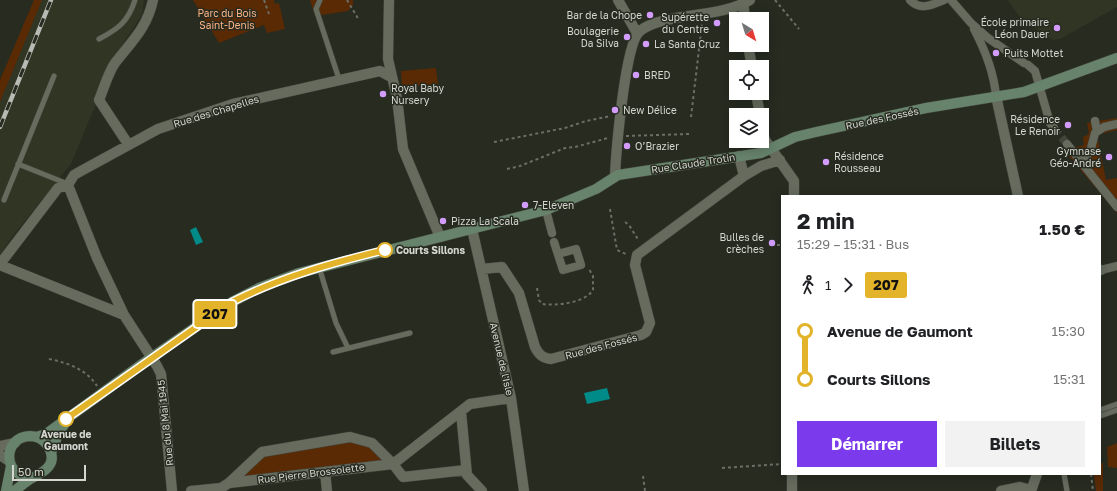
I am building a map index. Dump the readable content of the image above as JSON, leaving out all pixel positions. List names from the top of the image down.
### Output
{
  "streets": {
    "main road": ["Rue des Fossés", "Rue Claude Trotin"],
    "street": [
      "Rue des Chapelles",
      "Avenue de l'Isle",
      "Rue du 8 Mai 1945",
      "Rue Pierre Brossolette"
    ]
  },
  "crossings": [
    ["Rue des Fossés", "Rue Claude Trotin"],
    ["Rue des Fossés", "Avenue de l'Isle"]
  ],
  "parks": ["Parc du Bois Saint-Denis"],
  "places": [
    "Bar de la Chope",
    "Supérette du Centre",
    "École primaire Léon Dauer",
    "Boulagerie Da Silva",
    "La Santa Cruz",
    "Puits Mottet",
    "BRED",
    "Royal Baby Nursery",
    "New Délice",
    "Résidence Le Renoir",
    "O’Brazier",
    "Gymnase Géo-André",
    "Résidence Rousseau",
    "7-Eleven",
    "Pizza La Scala",
    "Bulles de crèches",
    "Courts Sillons",
    "Avenue de Gaumont"
  ],
  "lines": ["bus line 207"],
  "scale_bar": "50 m",
  "north": "bottom right",
  "page": {
    "on_map": "207",
    "heading": ["2 min", "15:29 – 15:31 · Bus", "1.50 €"],
    "legs": ["1", "207"],
    "list": [
      {
        "name": "Avenue de Gaumont",
        "value": "15:30"
      },
      {
        "name": "Courts Sillons",
        "value": "15:31"
      }
    ],
    "buttons": ["Démarrer", "Billets"],
    "scale": "50 m"
  }
}
